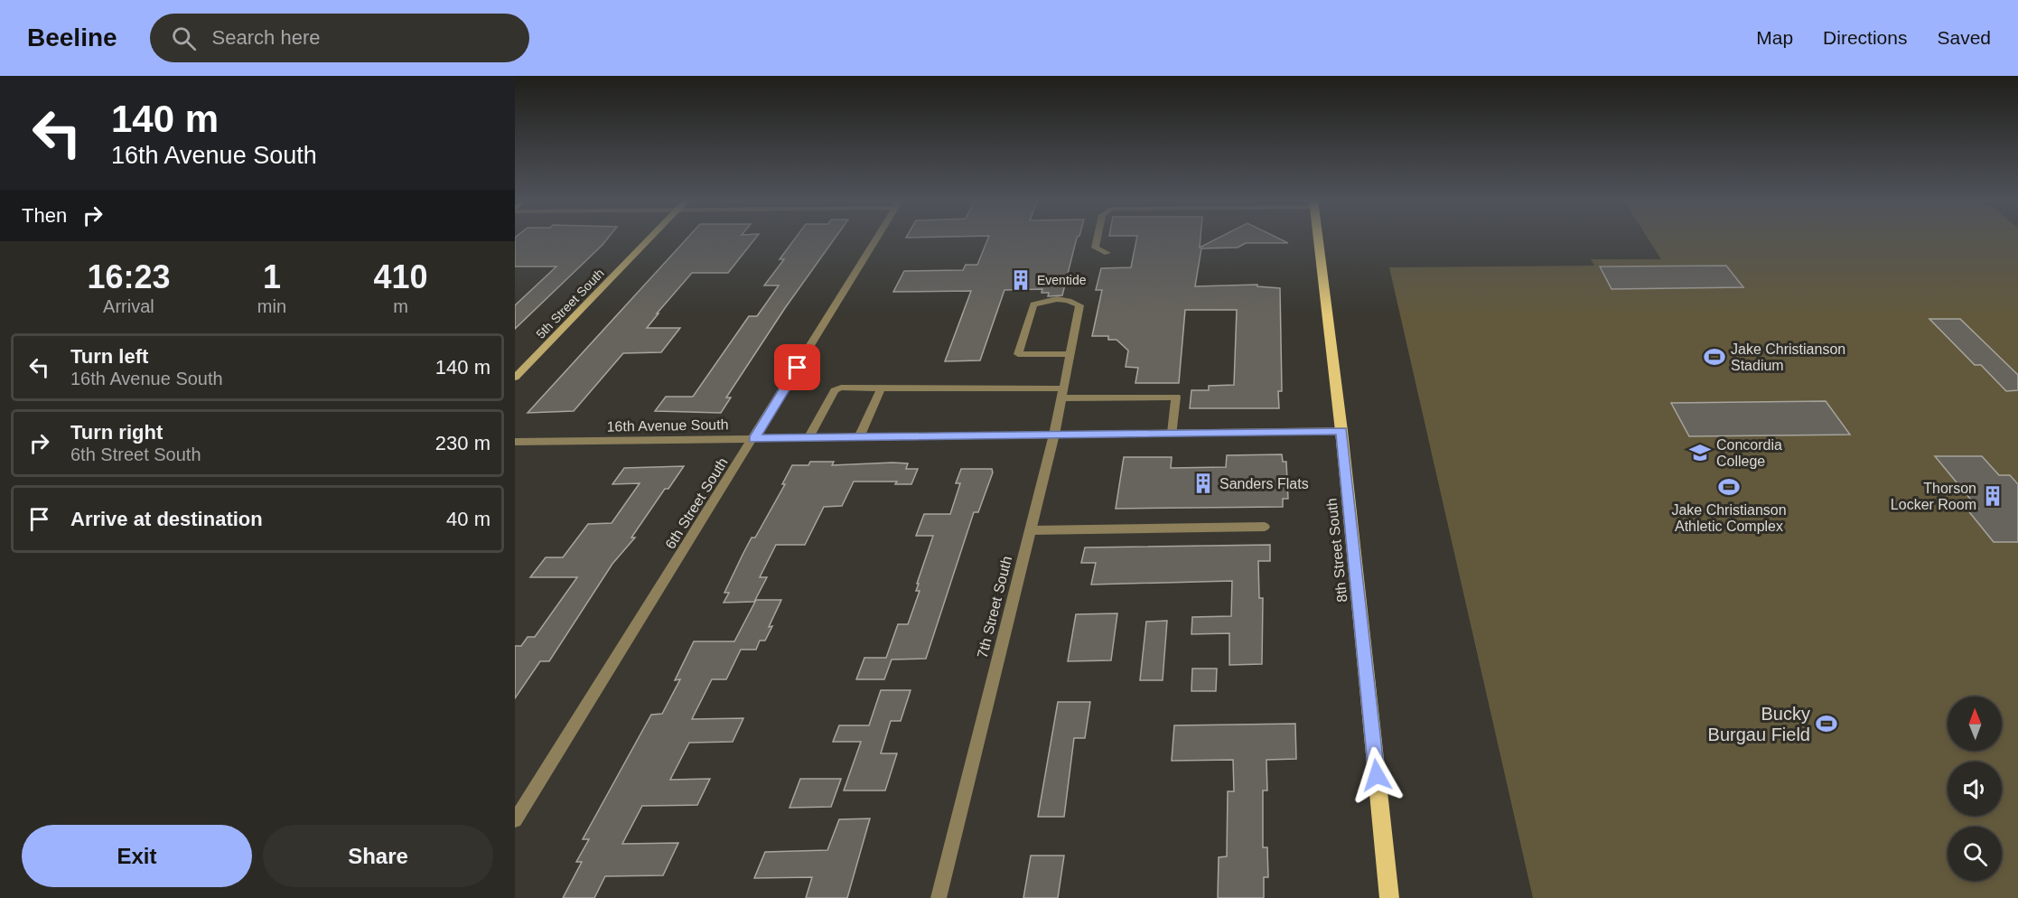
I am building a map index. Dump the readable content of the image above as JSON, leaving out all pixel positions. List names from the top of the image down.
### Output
{
  "streets": {
    "main road": ["8th Street South"],
    "street": [
      "5th Street South",
      "16th Avenue South",
      "6th Street South",
      "7th Street South"
    ]
  },
  "crossings": [
    ["16th Avenue South", "6th Street South"],
    ["16th Avenue South", "8th Street South"],
    ["16th Avenue South", "7th Street South"]
  ],
  "places": {
    "building": ["Eventide", "Sanders Flats", "Thorson Locker Room"],
    "sports": ["Jake Christianson Stadium", "Jake Christianson Athletic Complex", "Bucky Burgau Field"],
    "school or university": ["Concordia College"]
  },
  "north": "top",
  "page": {
    "header": "Beeline",
    "search": "Search here",
    "nav": ["Map", "Directions", "Saved"],
    "turn": ["140 m", "16th Avenue South"],
    "then": "Then",
    "eta": [
      "16:23",
      "Arrival",
      "1",
      "min",
      "410",
      "m"
    ],
    "list": [
      {
        "name": "Turn left",
        "note": "16th Avenue South",
        "value": "140 m"
      },
      {
        "name": "Turn right",
        "note": "6th Street South",
        "value": "230 m"
      },
      {
        "name": "Arrive at destination",
        "value": "40 m"
      }
    ],
    "buttons": ["Exit", "Share"]
  }
}
